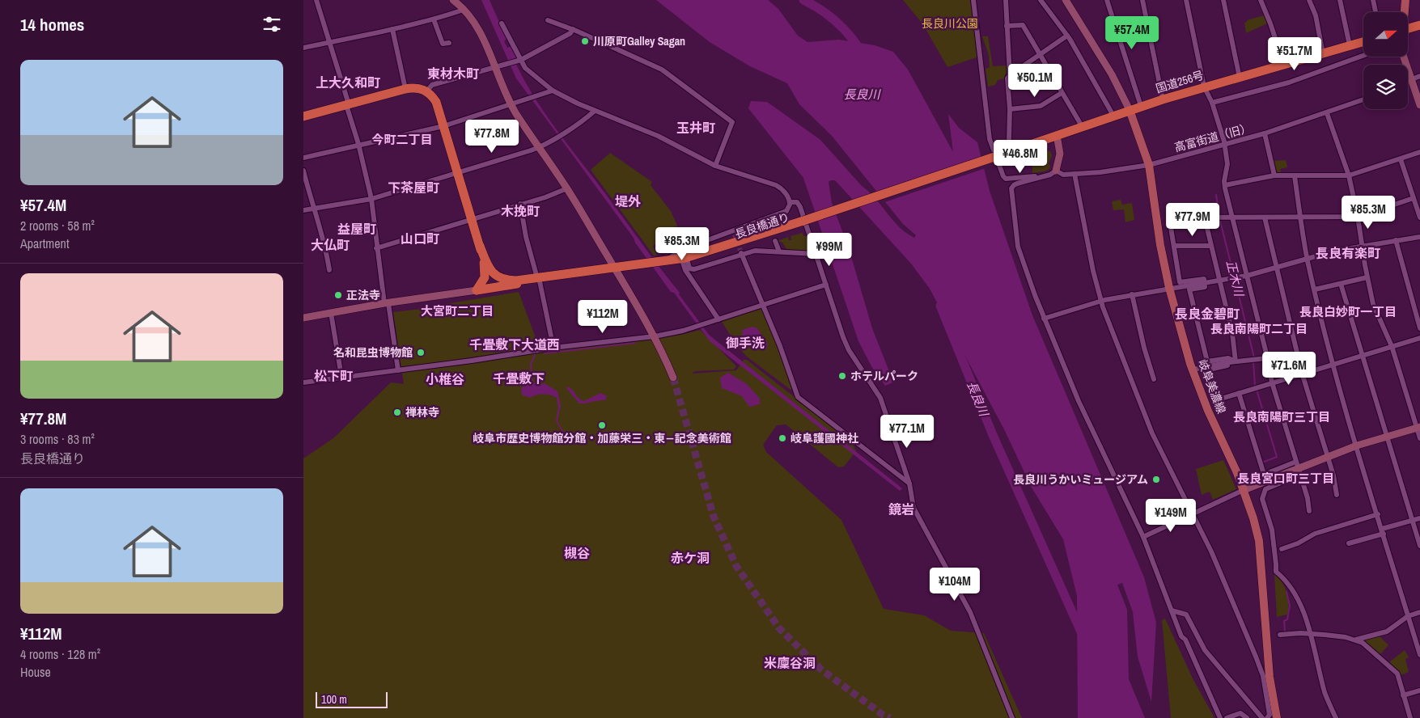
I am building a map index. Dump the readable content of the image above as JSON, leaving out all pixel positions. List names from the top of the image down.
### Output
{
  "streets": {
    "highway": ["国道256号", "長良橋通り"],
    "main road": ["岐阜美濃線"],
    "street": ["高富街道（旧）"]
  },
  "crossings": [
    ["国道256号", "長良橋通り"],
    ["国道256号", "岐阜美濃線"],
    ["高富街道（旧）", "岐阜美濃線"]
  ],
  "districts": [
    "東材木町",
    "上大久和町",
    "玉井町",
    "今町二丁目",
    "下茶屋町",
    "堤外",
    "木挽町",
    "益屋町",
    "山口町",
    "大仏町",
    "長良有楽町",
    "大宮町二丁目",
    "長良白妙町一丁目",
    "長良金碧町",
    "長良南陽町二丁目",
    "御手洗",
    "千畳敷下大道西",
    "松下町",
    "千畳敷下",
    "小椎谷",
    "長良南陽町三丁目",
    "長良宮口町三丁目",
    "鏡岩",
    "槻谷",
    "赤ケ洞",
    "米廩谷洞"
  ],
  "water": ["長良川", "正木川"],
  "parks": ["長良川公園"],
  "places": [
    "川原町Galley Sagan",
    "正法寺",
    "名和昆虫博物館",
    "ホテルパーク",
    "禅林寺",
    "岐阜市歴史博物館分館・加藤栄三・東―記念美術館",
    "岐阜護國神社",
    "長良川うかいミュージアム"
  ],
  "scale_bar": "100 m",
  "north": "right",
  "page": {
    "heading": "14 homes",
    "price": [
      "¥57.4M",
      "¥51.7M",
      "¥50.1M",
      "¥77.8M",
      "¥46.8M",
      "¥85.3M",
      "¥77.9M",
      "¥85.3M",
      "¥99M",
      "¥112M",
      "¥71.6M",
      "¥77.1M",
      "¥149M",
      "¥104M"
    ],
    "list": [
      {
        "name": "¥57.4M",
        "note": "2 rooms · 58 m² · Apartment"
      },
      {
        "name": "¥77.8M",
        "note": "3 rooms · 83 m² · 長良橋通り"
      },
      {
        "name": "¥112M",
        "note": "4 rooms · 128 m² · House"
      }
    ],
    "scale": "100 m"
  }
}
